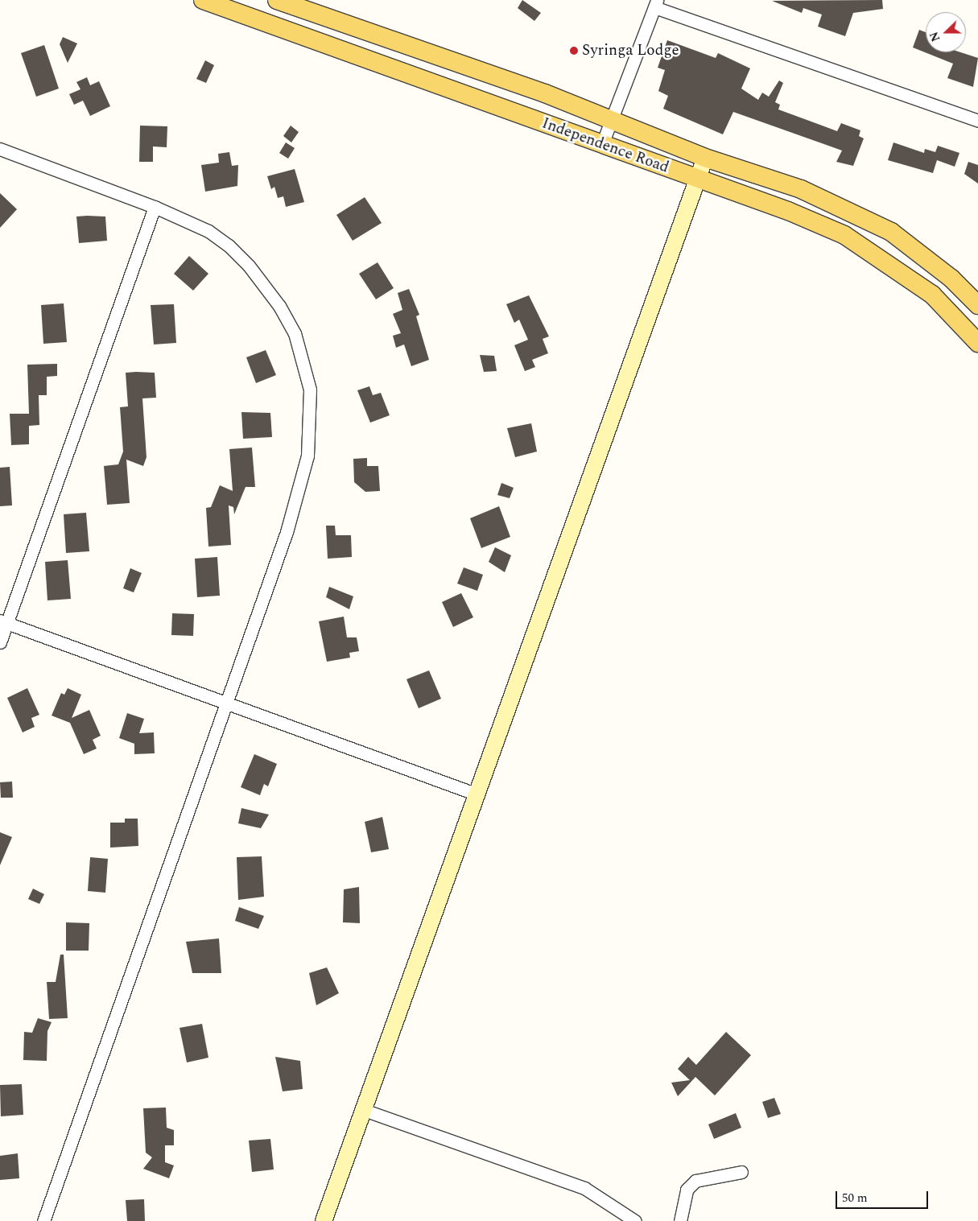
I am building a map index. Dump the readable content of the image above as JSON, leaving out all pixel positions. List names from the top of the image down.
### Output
{
  "streets": {
    "main road": ["Independence Road"]
  },
  "places": ["Syringa Lodge"],
  "scale_bar": "50 m",
  "north": "left"
}
